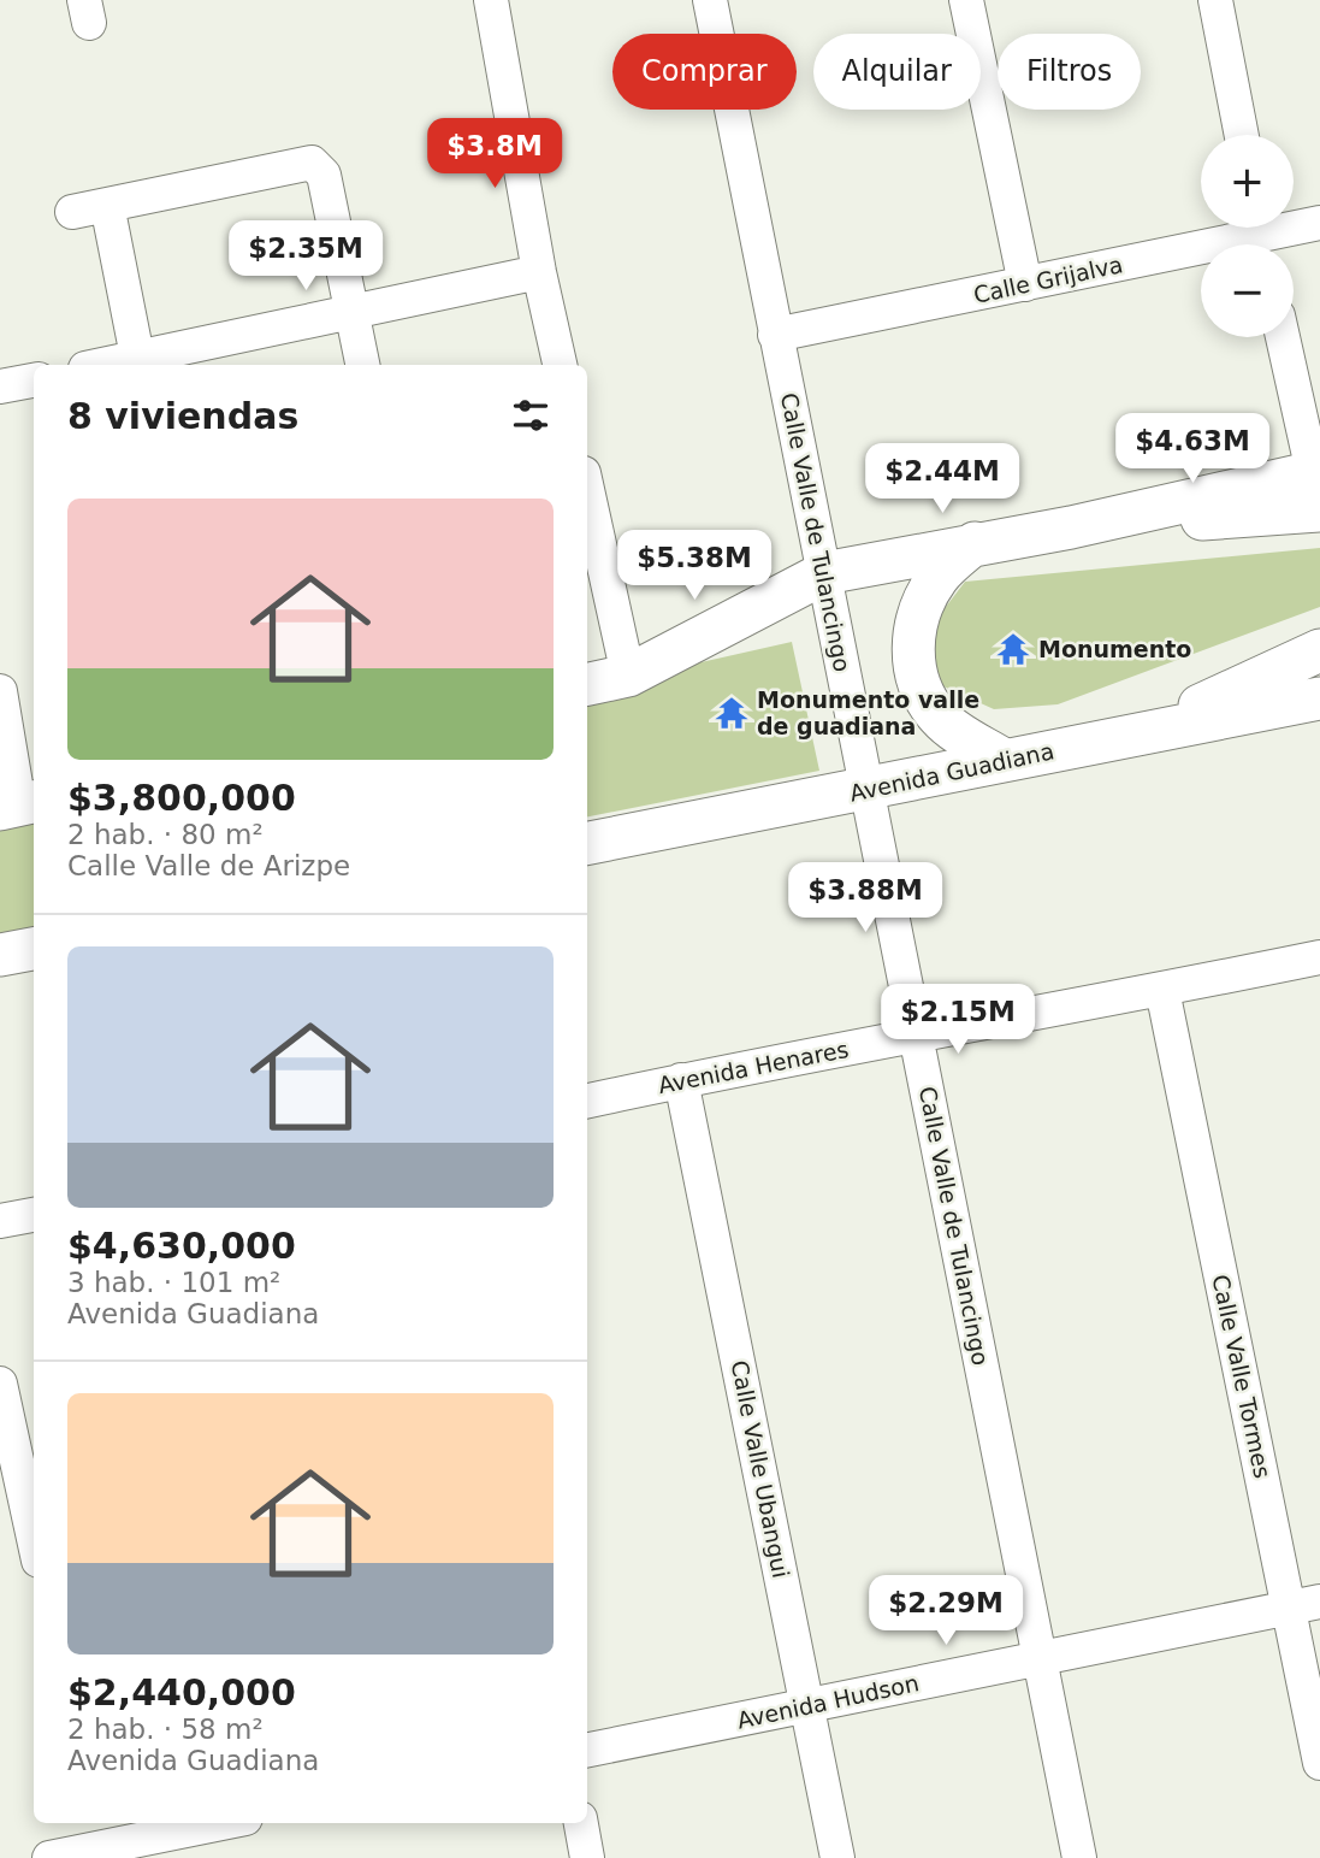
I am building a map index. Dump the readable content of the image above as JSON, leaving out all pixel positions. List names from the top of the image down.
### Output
{
  "streets": {
    "street": [
      "Calle Grijalva",
      "Calle Valle de Tulancingo",
      "Avenida Guadiana",
      "Avenida Henares",
      "Calle Valle Tormes",
      "Calle Valle Ubangui",
      "Avenida Hudson"
    ]
  },
  "crossings": [
    ["Calle Grijalva", "Calle Valle de Tulancingo"],
    ["Calle Valle de Tulancingo", "Avenida Guadiana"],
    ["Calle Valle de Tulancingo", "Avenida Henares"],
    ["Calle Valle de Tulancingo", "Avenida Hudson"],
    ["Avenida Henares", "Calle Valle Tormes"],
    ["Avenida Henares", "Calle Valle Ubangui"],
    ["Calle Valle Tormes", "Avenida Hudson"],
    ["Calle Valle Ubangui", "Avenida Hudson"]
  ],
  "places": {
    "temple": ["Monumento", "Monumento valle de guadiana"]
  },
  "page": {
    "chip": ["Comprar", "Alquilar", "Filtros"],
    "price": [
      "$3.8M",
      "$2.35M",
      "$4.63M",
      "$2.44M",
      "$5.38M",
      "$3.88M",
      "$2.15M",
      "$2.29M"
    ],
    "map_buttons": ["+", "−"],
    "heading": "8 viviendas",
    "list": [
      {
        "name": "$3,800,000",
        "note": "2 hab. · 80 m² · Calle Valle de Arizpe"
      },
      {
        "name": "$4,630,000",
        "note": "3 hab. · 101 m² · Avenida Guadiana"
      },
      {
        "name": "$2,440,000",
        "note": "2 hab. · 58 m² · Avenida Guadiana"
      }
    ]
  }
}
